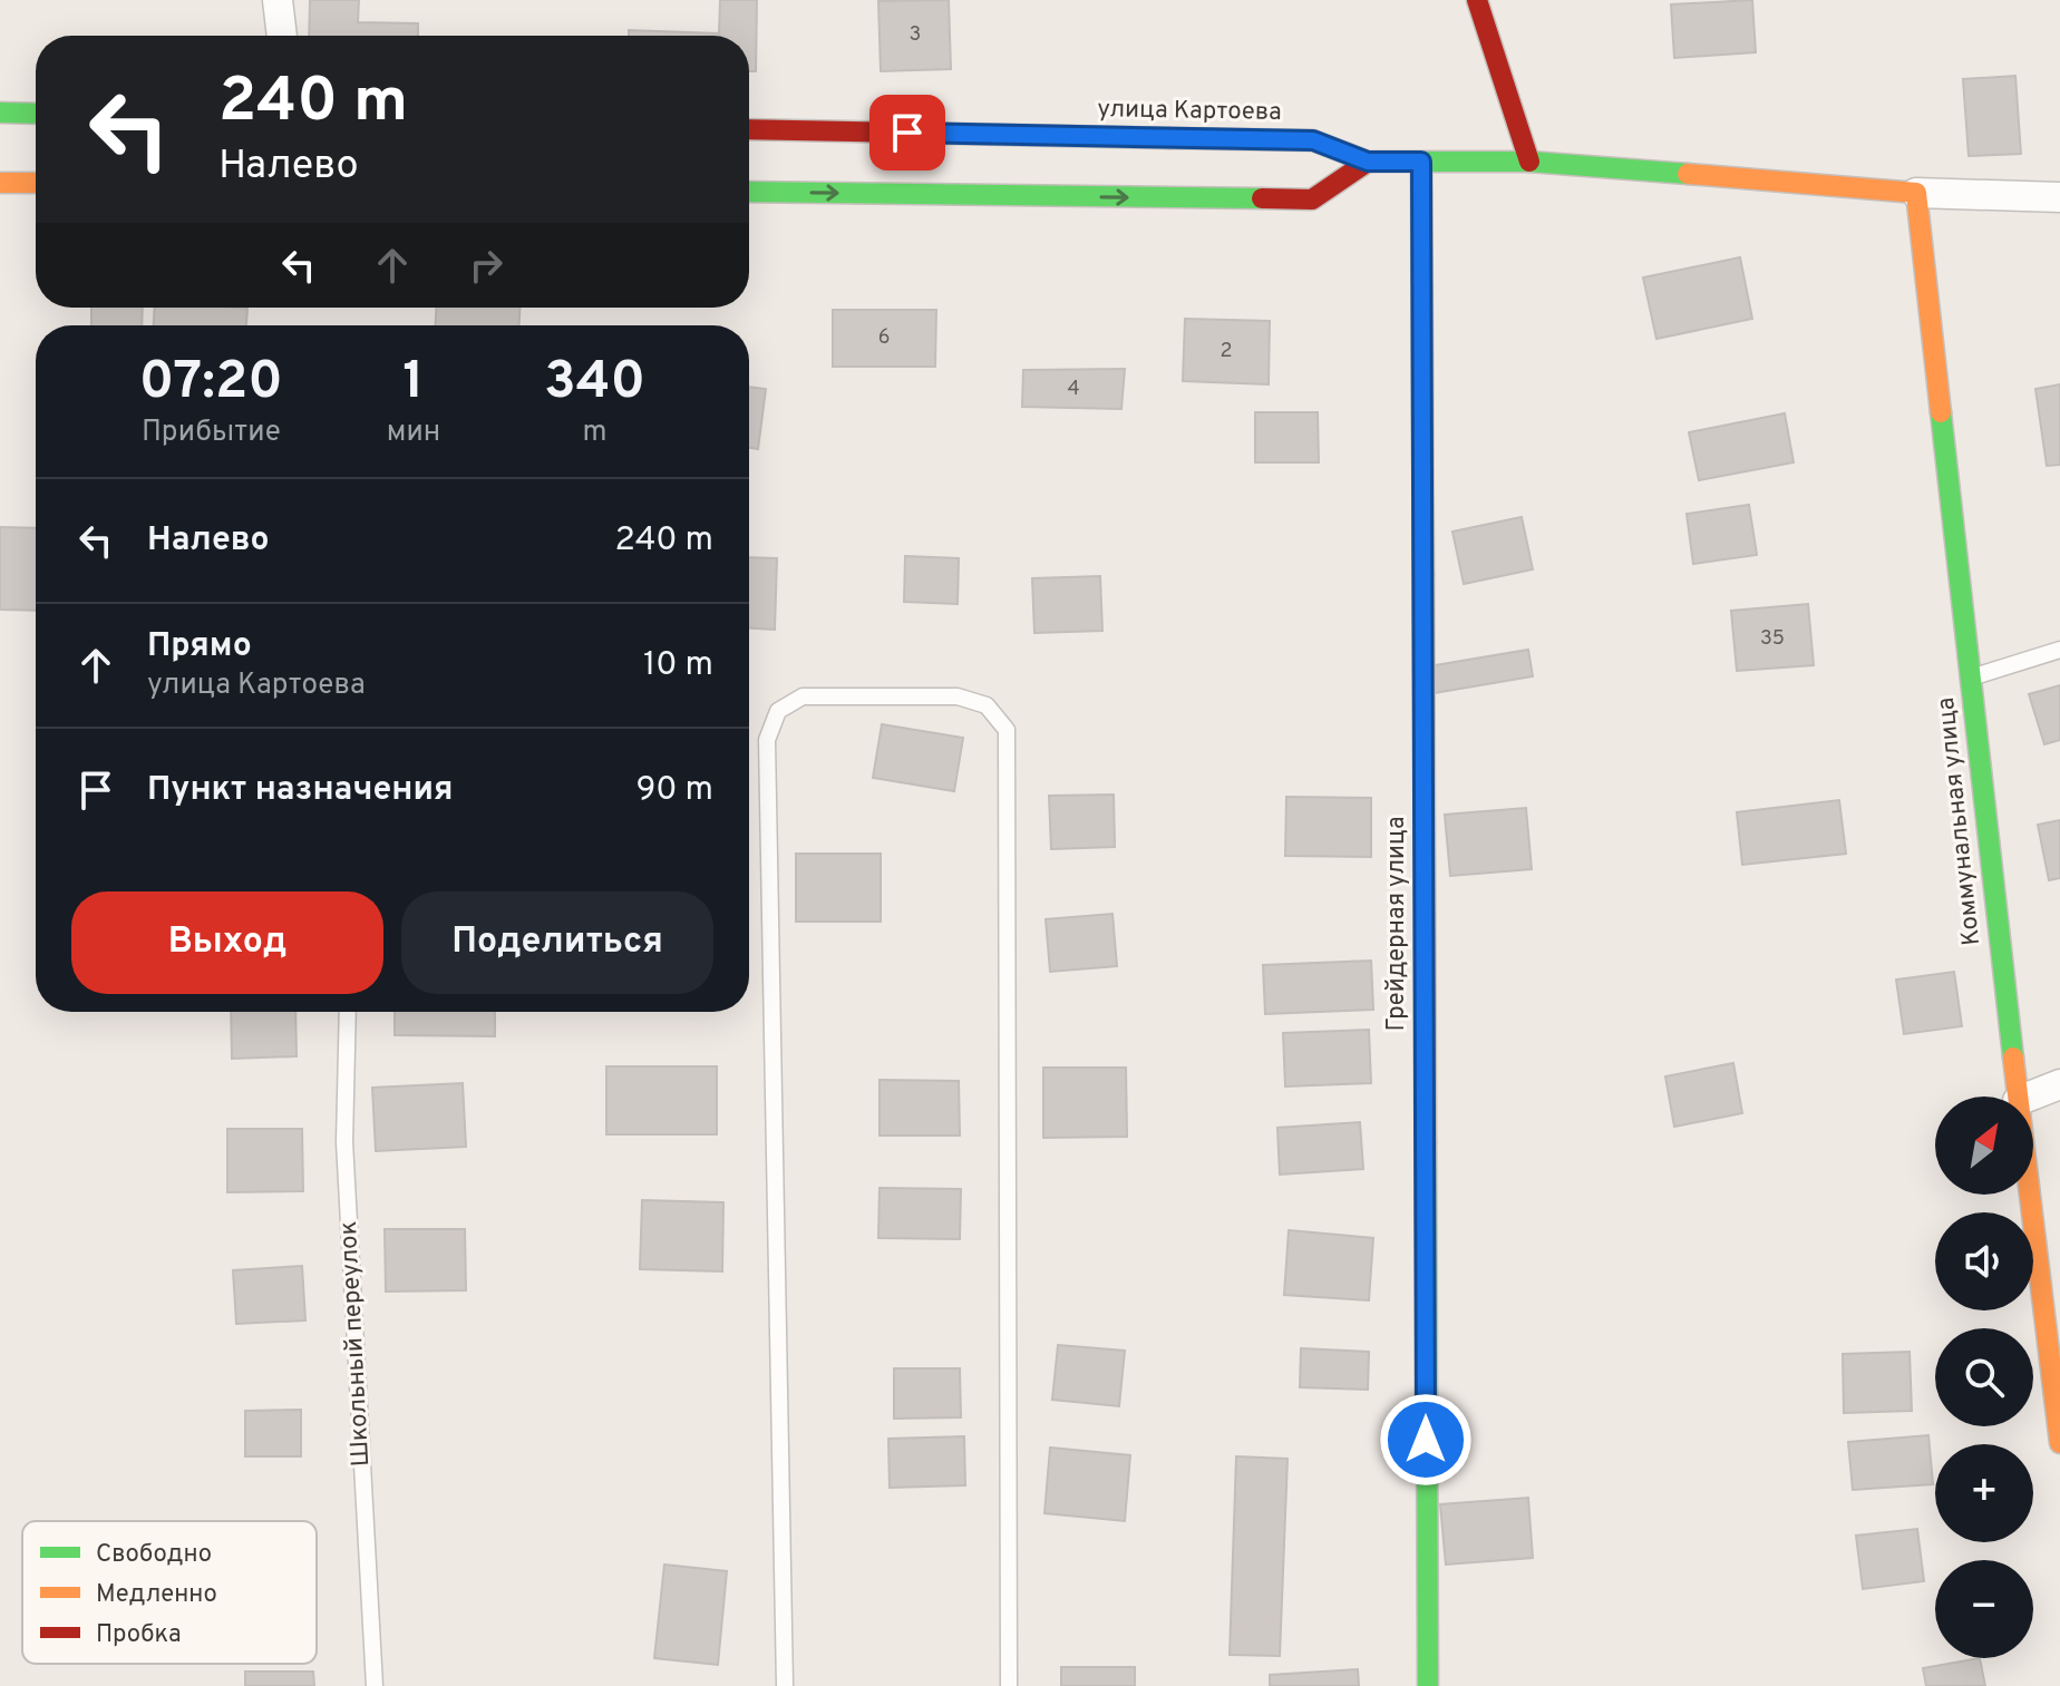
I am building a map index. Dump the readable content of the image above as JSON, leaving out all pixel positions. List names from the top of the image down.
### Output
{
  "streets": {
    "main road": ["улица Картоева", "Коммунальная улица", "Грейдерная улица"],
    "lane": ["Школьный переулок"]
  },
  "house_numbers": [
    "3",
    "6",
    "2",
    "4",
    "35"
  ],
  "legend": ["Свободно", "Медленно", "Пробка"],
  "north": "top right",
  "page": {
    "turn": ["240 m", "Налево"],
    "eta": [
      "07:20",
      "Прибытие",
      "1",
      "мин",
      "340",
      "m"
    ],
    "list": [
      {
        "name": "Налево",
        "value": "240 m"
      },
      {
        "name": "Прямо",
        "note": "улица Картоева",
        "value": "10 m"
      },
      {
        "name": "Пункт назначения",
        "value": "90 m"
      }
    ],
    "buttons": ["Выход", "Поделиться"],
    "map_buttons": ["+", "−"]
  }
}
